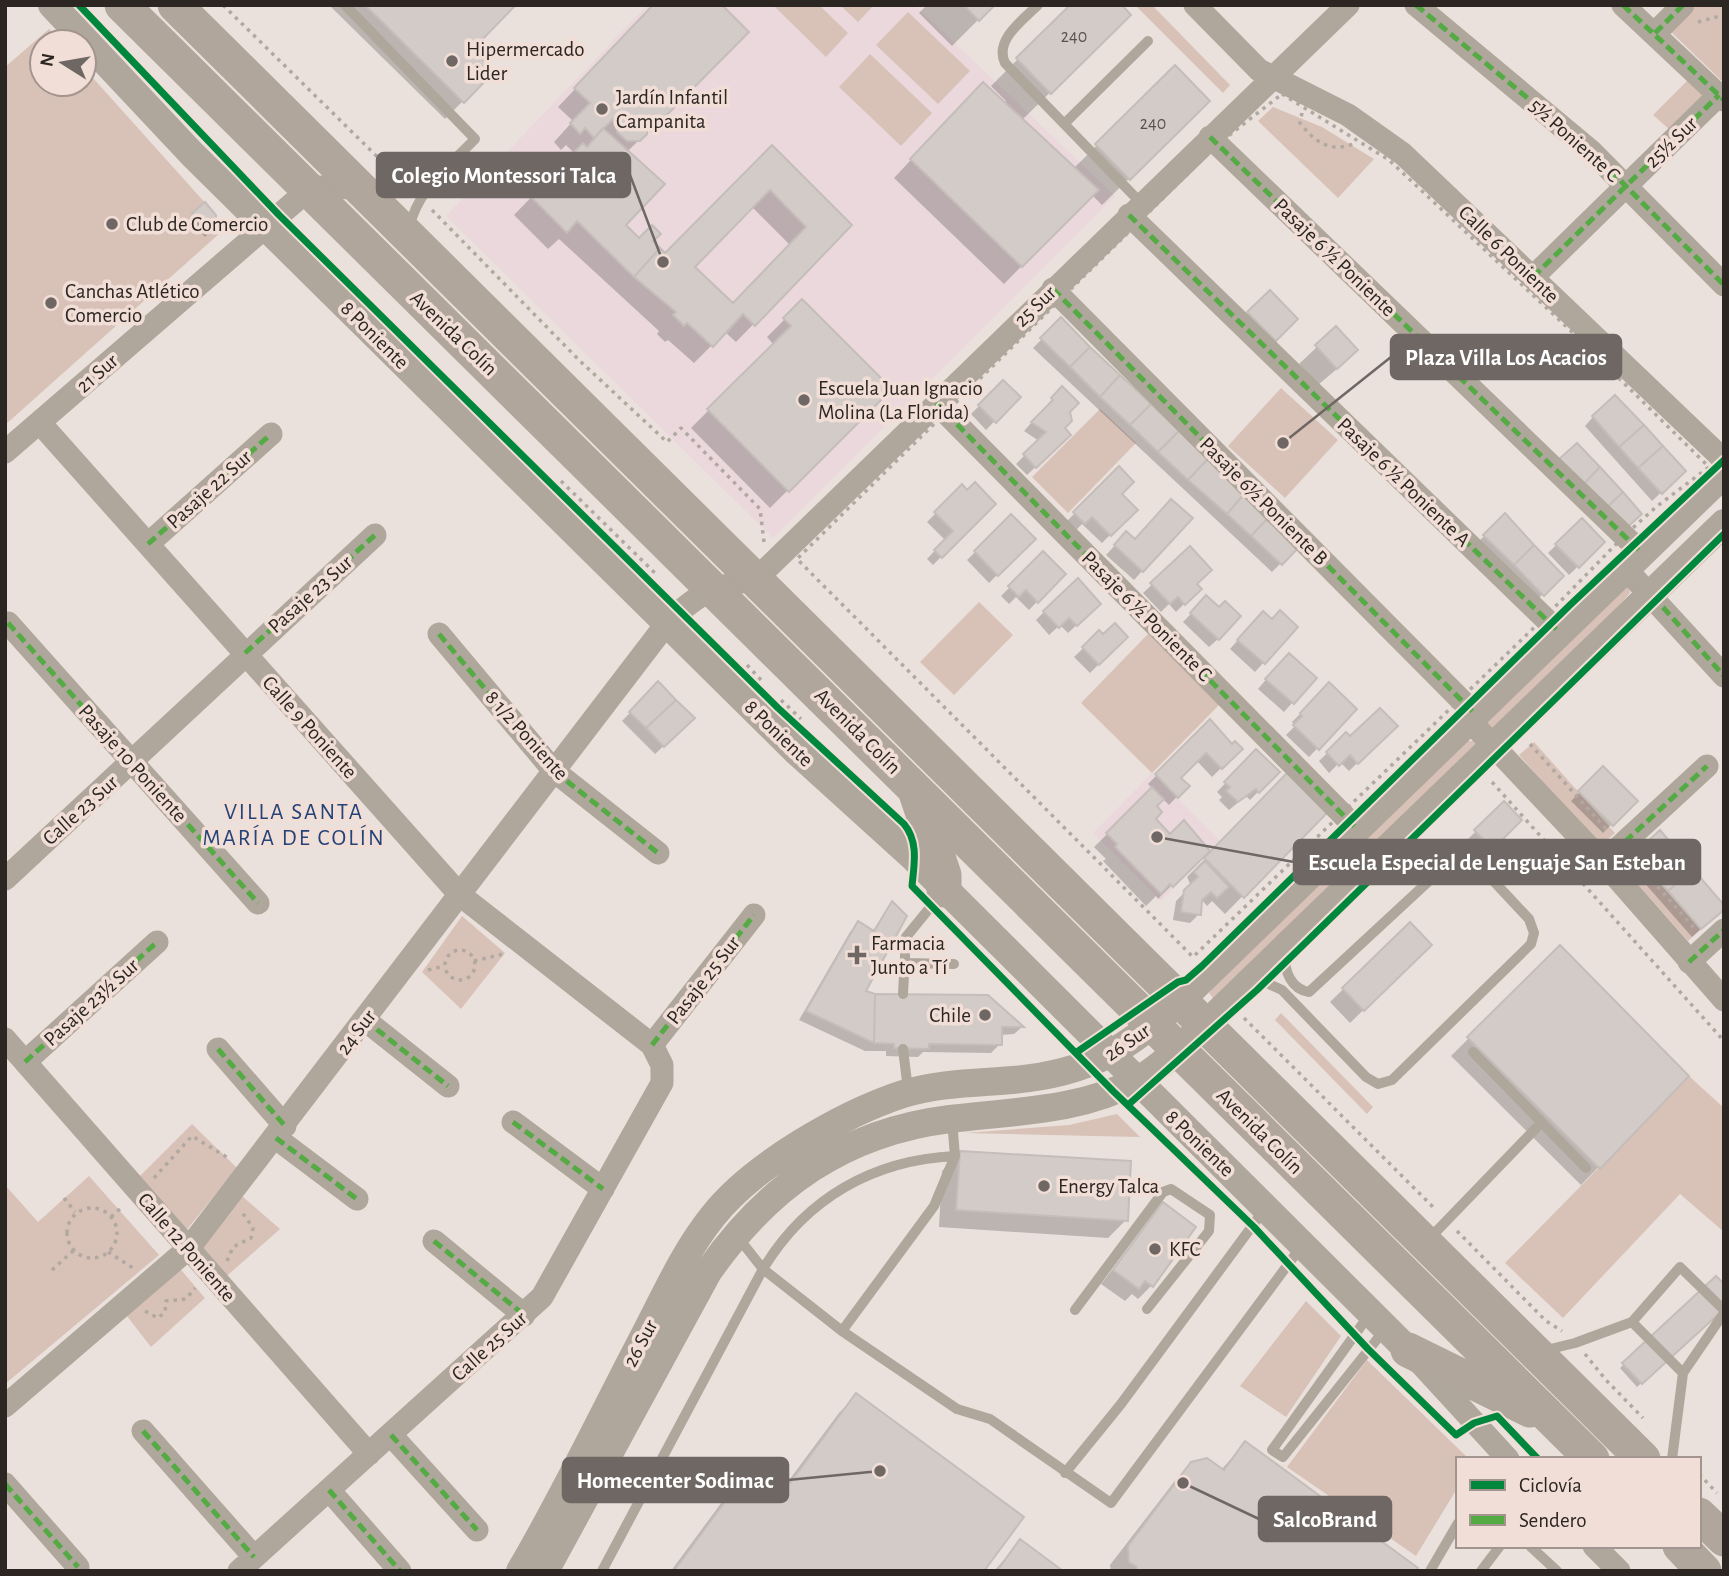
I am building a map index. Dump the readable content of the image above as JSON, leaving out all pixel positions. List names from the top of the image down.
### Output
{
  "streets": {
    "main road": ["Avenida Colín"],
    "street": [
      "5½ Poniente C",
      "25½ Sur",
      "Calle 6 Poniente",
      "Pasaje 6 ½ Poniente",
      "25 Sur",
      "8 Poniente",
      "21 Sur",
      "Pasaje 6 ½ Poniente A",
      "Pasaje 22 Sur",
      "Pasaje 6½ Poniente B",
      "Pasaje 23 Sur",
      "Pasaje 6 ½ Poniente C",
      "Calle 9 Poniente",
      "8 1/2 Poniente",
      "Pasaje 10 Poniente",
      "Calle 23 Sur",
      "Pasaje 25 Sur",
      "Pasaje 23½ Sur",
      "24 Sur",
      "26 Sur",
      "Calle 12 Poniente",
      "Calle 25 Sur"
    ]
  },
  "crossings": [
    ["5½ Poniente C", "25½ Sur"],
    ["25½ Sur", "Calle 6 Poniente"],
    ["Calle 6 Poniente", "25 Sur"],
    ["Pasaje 6 ½ Poniente", "25 Sur"],
    ["Pasaje 6 ½ Poniente", "26 Sur"],
    ["25 Sur", "Avenida Colín"],
    ["25 Sur", "Pasaje 6 ½ Poniente A"],
    ["25 Sur", "Pasaje 6½ Poniente B"],
    ["25 Sur", "Pasaje 6 ½ Poniente C"],
    ["Avenida Colín", "21 Sur"],
    ["Avenida Colín", "24 Sur"],
    ["Avenida Colín", "26 Sur"],
    ["8 Poniente", "21 Sur"],
    ["8 Poniente", "24 Sur"],
    ["8 Poniente", "26 Sur"],
    ["21 Sur", "Calle 9 Poniente"],
    ["Pasaje 6 ½ Poniente A", "26 Sur"],
    ["Pasaje 22 Sur", "Calle 9 Poniente"],
    ["Pasaje 6½ Poniente B", "26 Sur"],
    ["Pasaje 23 Sur", "Calle 9 Poniente"],
    ["Pasaje 23 Sur", "Calle 23 Sur"],
    ["Pasaje 6 ½ Poniente C", "26 Sur"],
    ["Calle 9 Poniente", "Calle 23 Sur"],
    ["Calle 9 Poniente", "Pasaje 25 Sur"],
    ["Calle 9 Poniente", "24 Sur"],
    ["Calle 9 Poniente", "Calle 25 Sur"],
    ["8 1/2 Poniente", "24 Sur"],
    ["Pasaje 10 Poniente", "Calle 23 Sur"],
    ["Pasaje 25 Sur", "Calle 25 Sur"],
    ["Pasaje 23½ Sur", "Calle 12 Poniente"],
    ["24 Sur", "Calle 12 Poniente"],
    ["Calle 12 Poniente", "Calle 25 Sur"]
  ],
  "districts": ["VILLA SANTA MARÍA DE COLÍN"],
  "places": {
    "other": [
      "Hipermercado Lider",
      "Jardín Infantil Campanita",
      "Club de Comercio",
      "Colegio Montessori Talca",
      "Canchas Atlético Comercio",
      "Escuela Juan Ignacio Molina (La Florida)",
      "Plaza Villa Los Acacios",
      "Escuela Especial de Lenguaje San Esteban",
      "Chile",
      "Energy Talca",
      "KFC",
      "Homecenter Sodimac",
      "SalcoBrand"
    ],
    "health": ["Farmacia Junto a Tí"]
  },
  "house_numbers": ["240", "240"],
  "legend": ["Ciclovía", "Sendero"],
  "north": "left"
}
